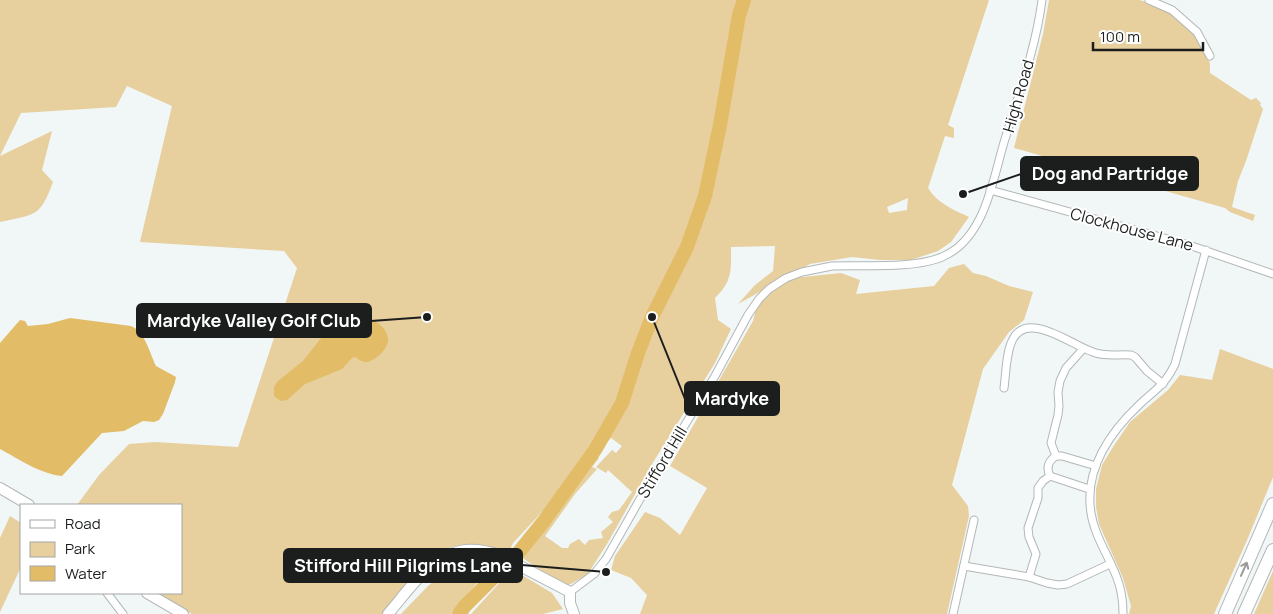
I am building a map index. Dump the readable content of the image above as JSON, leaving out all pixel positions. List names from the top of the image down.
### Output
{
  "streets": {
    "street": ["High Road", "Clockhouse Lane", "Stifford Hill"]
  },
  "crossings": [
    ["High Road", "Clockhouse Lane"],
    ["High Road", "Stifford Hill"],
    ["Clockhouse Lane", "Stifford Hill"]
  ],
  "places": [
    "Dog and Partridge",
    "Mardyke Valley Golf Club",
    "Mardyke",
    "Stifford Hill Pilgrims Lane"
  ],
  "legend": ["Road", "Park", "Water"],
  "scale_bar": "100 m"
}
